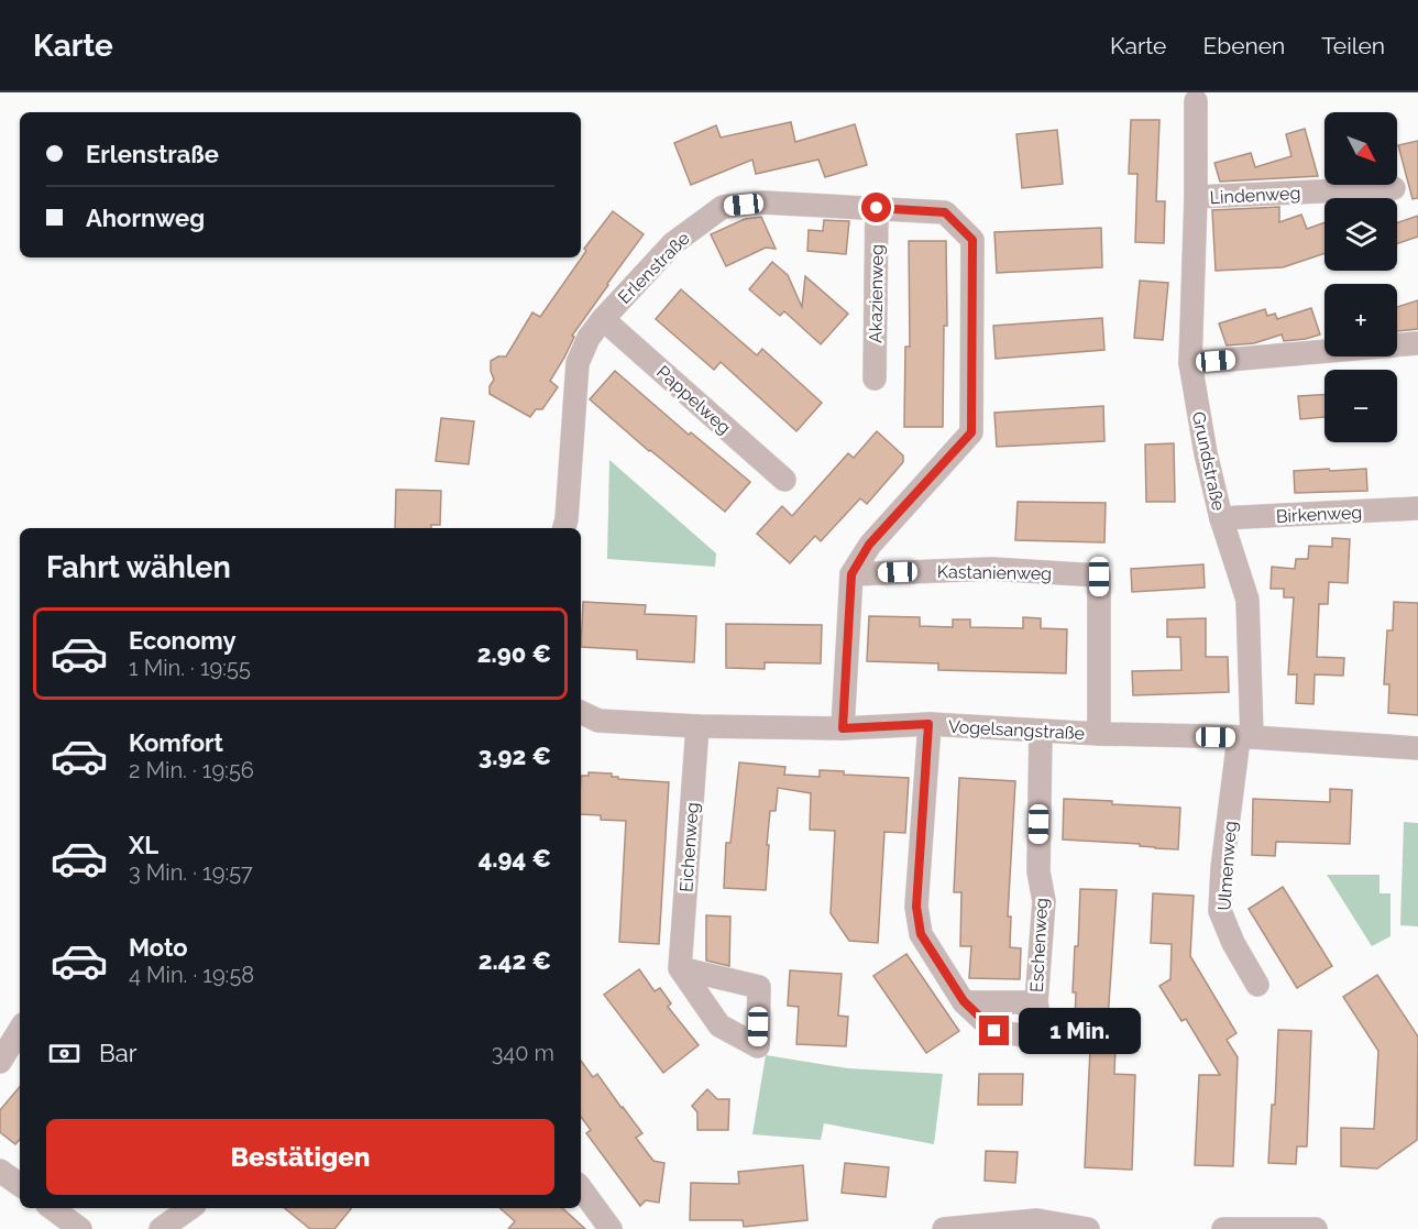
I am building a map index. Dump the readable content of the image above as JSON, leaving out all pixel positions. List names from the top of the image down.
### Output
{
  "streets": {
    "street": [
      "Lindenweg",
      "Erlenstraße",
      "Akazienweg",
      "Pappelweg",
      "Grundstraße",
      "Birkenweg",
      "Kastanienweg",
      "Vogelsangstraße",
      "Eichenweg",
      "Ulmenweg",
      "Eschenweg"
    ]
  },
  "crossings": [
    ["Lindenweg", "Grundstraße"],
    ["Erlenstraße", "Akazienweg"],
    ["Erlenstraße", "Pappelweg"],
    ["Erlenstraße", "Kastanienweg"],
    ["Erlenstraße", "Vogelsangstraße"],
    ["Grundstraße", "Birkenweg"],
    ["Grundstraße", "Vogelsangstraße"],
    ["Grundstraße", "Ulmenweg"],
    ["Kastanienweg", "Vogelsangstraße"],
    ["Vogelsangstraße", "Eichenweg"],
    ["Vogelsangstraße", "Ulmenweg"],
    ["Vogelsangstraße", "Eschenweg"]
  ],
  "north": "bottom right",
  "page": {
    "header": "Karte",
    "nav": ["Karte", "Ebenen", "Teilen"],
    "map_buttons": ["+", "−"],
    "banner": ["Erlenstraße", "Ahornweg"],
    "heading": "Fahrt wählen",
    "list": [
      {
        "name": "Economy",
        "note": "1 Min. · 19:55",
        "value": "2.90 €"
      },
      {
        "name": "Komfort",
        "note": "2 Min. · 19:56",
        "value": "3.92 €"
      },
      {
        "name": "XL",
        "note": "3 Min. · 19:57",
        "value": "4.94 €"
      },
      {
        "name": "Moto",
        "note": "4 Min. · 19:58",
        "value": "2.42 €"
      }
    ],
    "bubble": "1 Min.",
    "pay": ["Bar", "340 m"],
    "buttons": "Bestätigen"
  }
}
